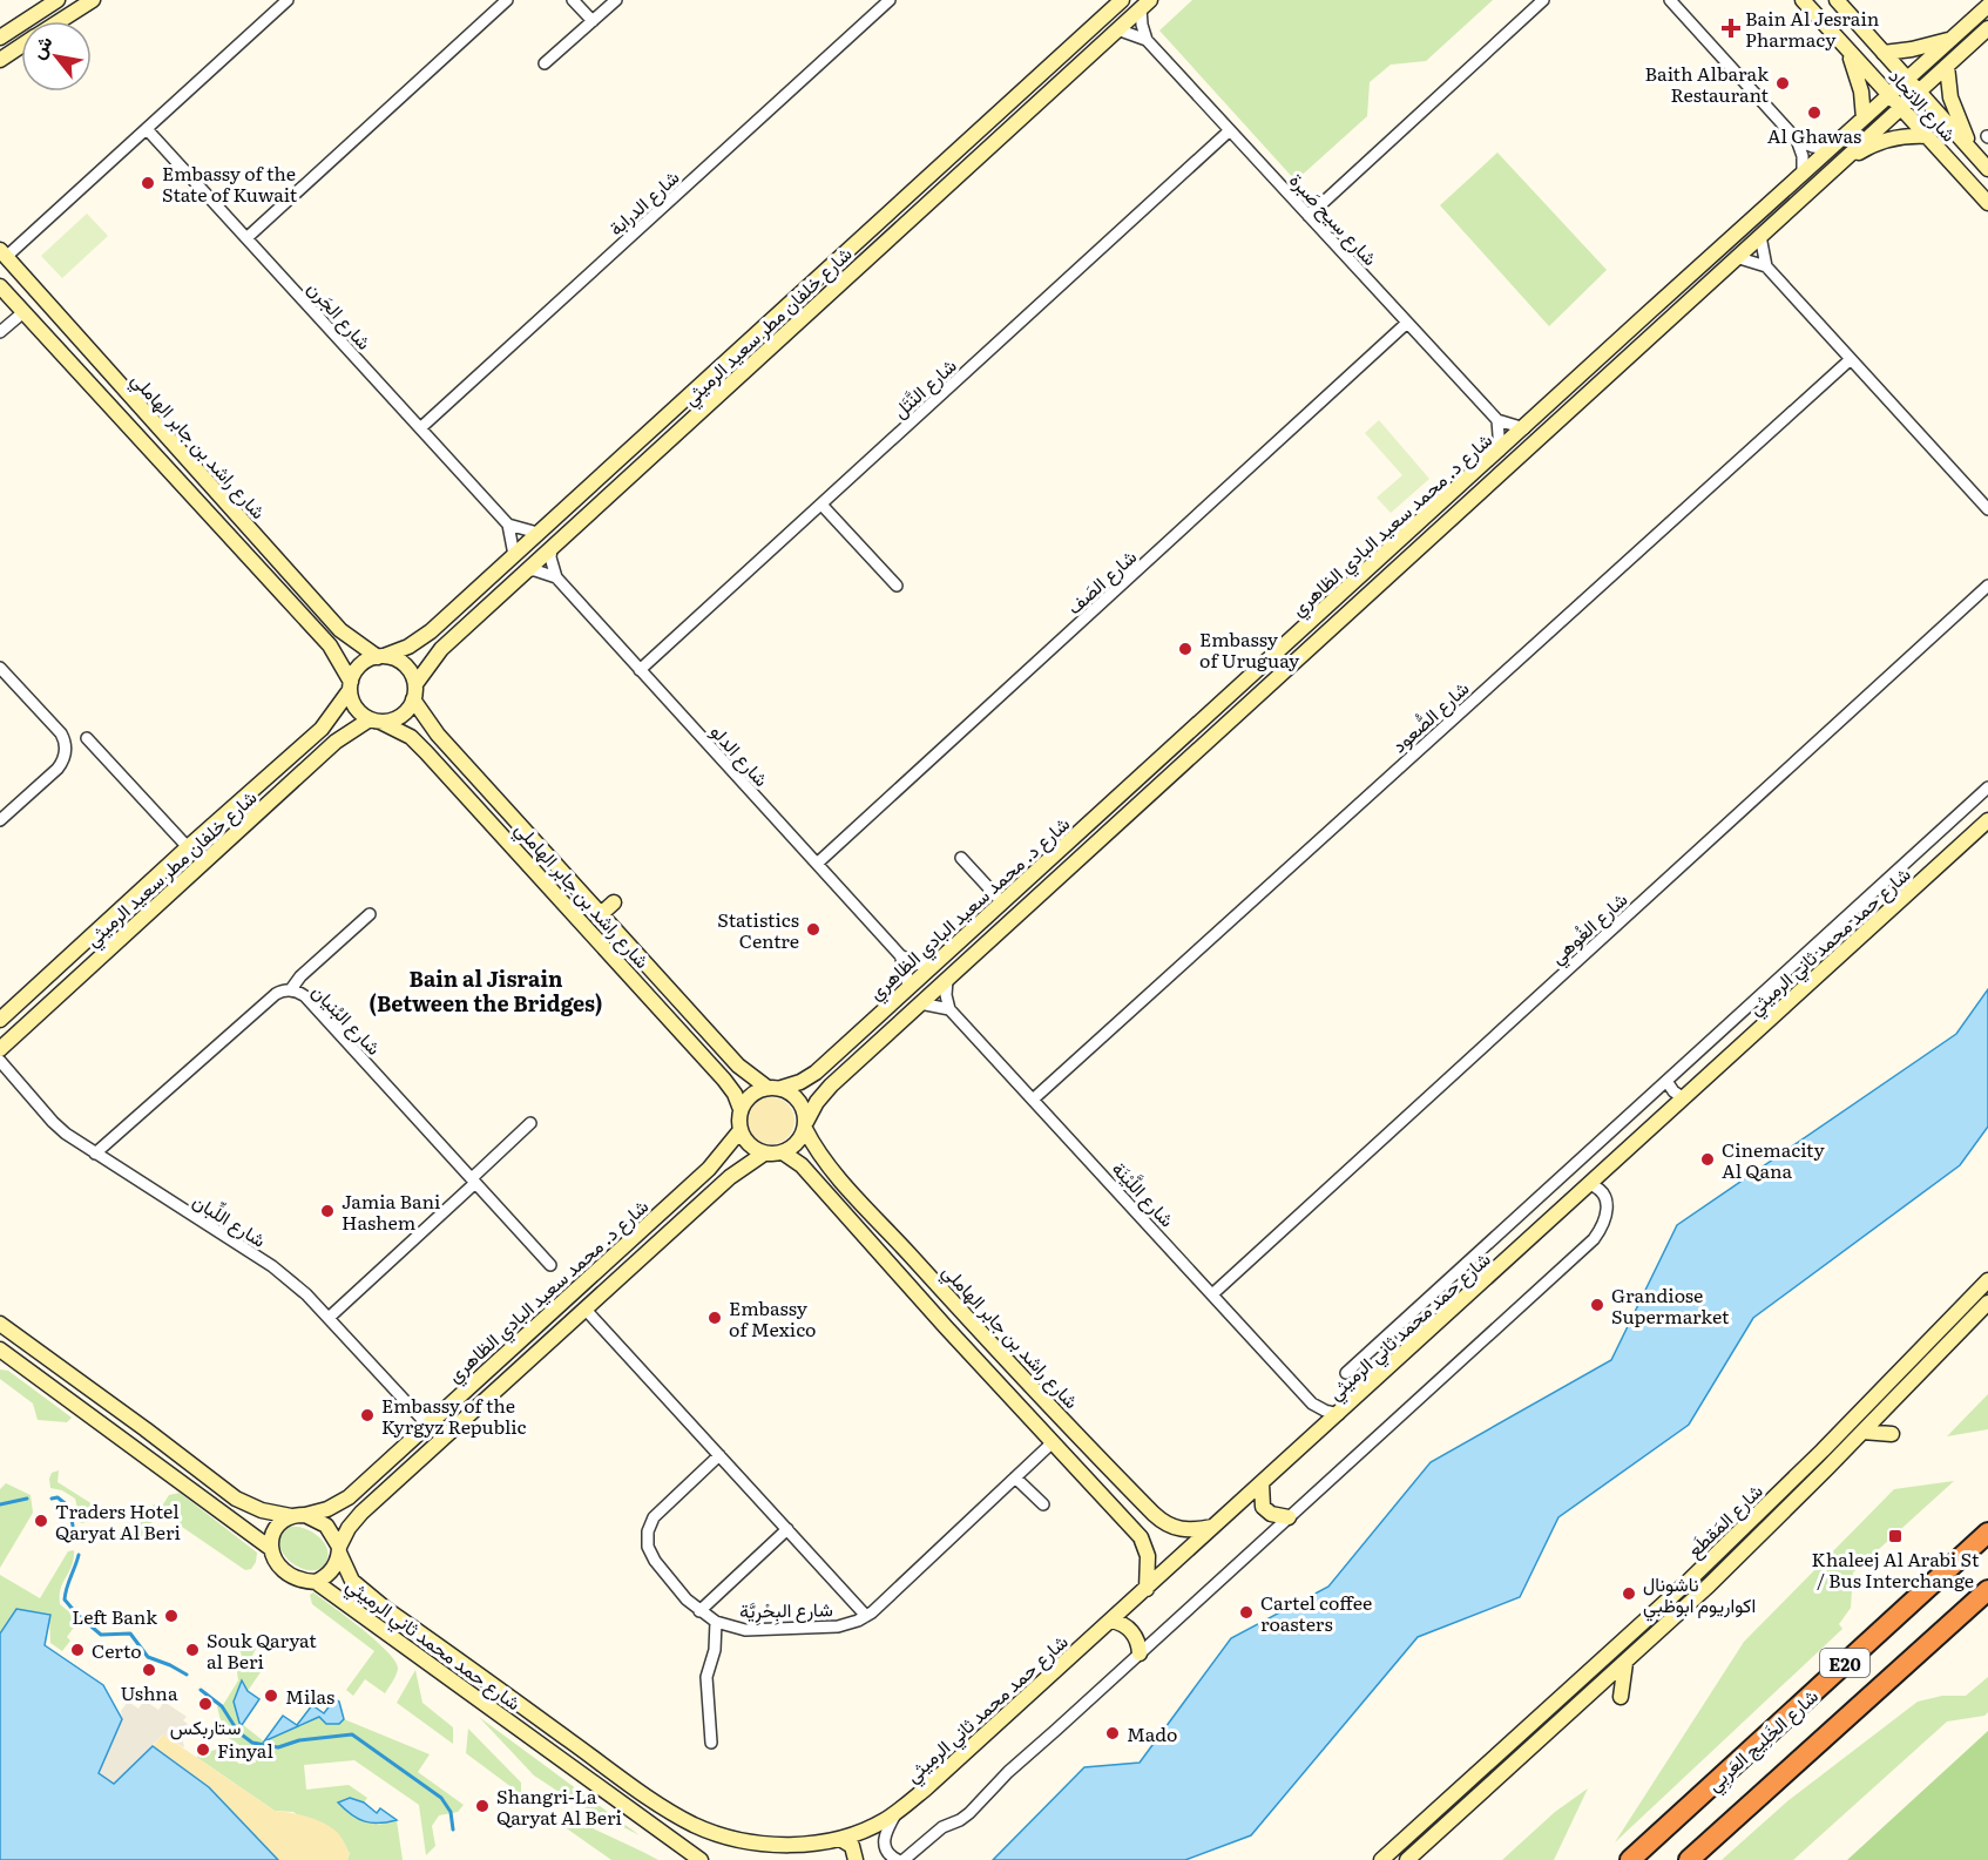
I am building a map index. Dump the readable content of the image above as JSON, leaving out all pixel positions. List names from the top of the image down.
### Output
{
  "streets": {
    "highway": ["E20", "شارع الخَلِيج العَربِي"],
    "street": [
      "شارع الاتحاد",
      "شارع الدرابة",
      "شارع سِيح صَبرة",
      "شارع الجَرن",
      "شارع خلفان مطر سعيد الرميثي",
      "شارع النَّتَل",
      "شارع راشد بن جابر الهاملي",
      "شارع د. محمد سعيد البادي الظاهري",
      "شارع الصَف",
      "شارع الصُّعود",
      "شارع الدلو",
      "شارع الغُوهي",
      "شارع حمد محمد ثاني الرميثي",
      "شارع البُنيان",
      "شارع اللَّيْنَة",
      "شارع اللِّبان",
      "شارع المَقطَع",
      "شارع البِحْرِيَّة"
    ]
  },
  "crossings": [
    ["شارع الاتحاد", "شارع د. محمد سعيد البادي الظاهري"],
    ["شارع الدرابة", "شارع الجَرن"],
    ["شارع سِيح صَبرة", "شارع خلفان مطر سعيد الرميثي"],
    ["شارع سِيح صَبرة", "شارع النَّتَل"],
    ["شارع سِيح صَبرة", "شارع الصَف"],
    ["شارع خلفان مطر سعيد الرميثي", "شارع راشد بن جابر الهاملي"],
    ["شارع النَّتَل", "شارع الدلو"],
    ["شارع راشد بن جابر الهاملي", "شارع د. محمد سعيد البادي الظاهري"],
    ["شارع راشد بن جابر الهاملي", "شارع حمد محمد ثاني الرميثي"],
    ["شارع د. محمد سعيد البادي الظاهري", "شارع الدلو"],
    ["شارع د. محمد سعيد البادي الظاهري", "شارع حمد محمد ثاني الرميثي"],
    ["شارع د. محمد سعيد البادي الظاهري", "شارع اللِّبان"],
    ["شارع الصَف", "شارع الدلو"],
    ["شارع الصُّعود", "شارع اللَّيْنَة"],
    ["شارع الغُوهي", "شارع اللَّيْنَة"],
    ["شارع حمد محمد ثاني الرميثي", "شارع اللَّيْنَة"],
    ["شارع البُنيان", "شارع اللِّبان"]
  ],
  "districts": ["Bain al Jisrain (Between the Bridges)"],
  "places": {
    "health": ["Bain Al Jesrain Pharmacy"],
    "other": [
      "Baith Albarak Restaurant",
      "Al Ghawas",
      "Embassy of the State of Kuwait",
      "Embassy of Uruguay",
      "Statistics Centre",
      "Cinemacity Al Qana",
      "Jamia Bani Hashem",
      "Grandiose Supermarket",
      "Embassy of Mexico",
      "Embassy of the Kyrgyz Republic",
      "Traders Hotel Qaryat Al Beri",
      "ناشونال اكواريوم ابوظبي",
      "Cartel coffee roasters",
      "Left Bank",
      "Certo",
      "Souk Qaryat al Beri",
      "Ushna",
      "Milas",
      "ستاربكس",
      "Mado",
      "Finyal",
      "Shangri-La Qaryat Al Beri"
    ],
    "transit": ["Khaleej Al Arabi St / Bus Interchange"]
  },
  "north": "top left"
}
